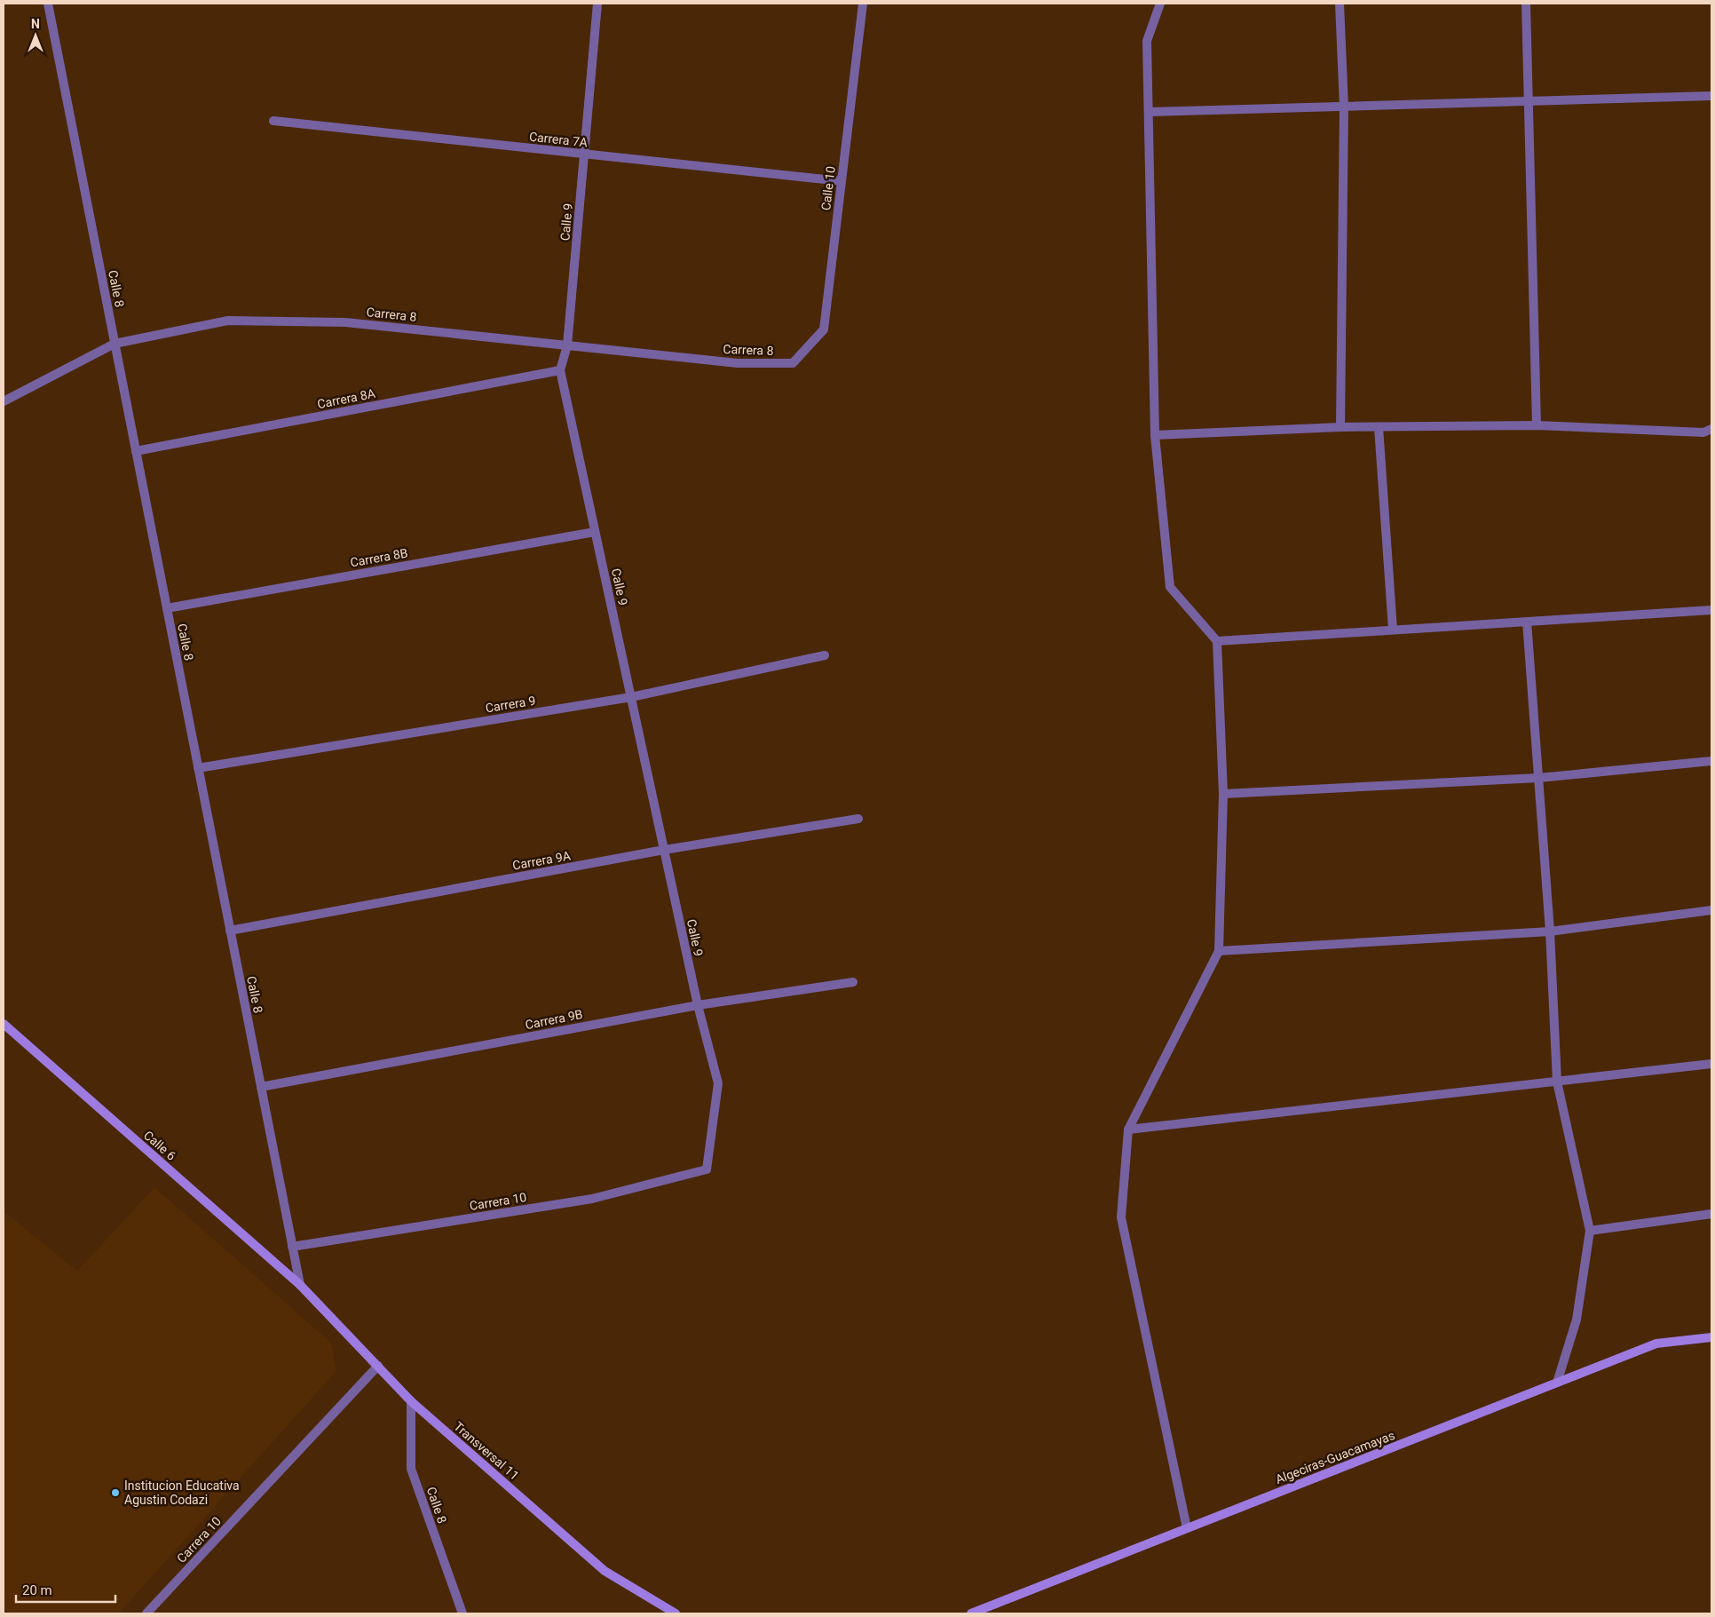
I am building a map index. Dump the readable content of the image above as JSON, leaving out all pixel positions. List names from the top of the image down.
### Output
{
  "streets": {
    "street": [
      "Carrera 7A",
      "Calle 10",
      "Calle 9",
      "Calle 8",
      "Carrera 8",
      "Carrera 8A",
      "Carrera 8B",
      "Carrera 9",
      "Carrera 9A",
      "Carrera 9B",
      "Calle 6",
      "Carrera 10",
      "Transversal 11",
      "Algeciras-Guacamayas"
    ]
  },
  "crossings": [
    ["Carrera 7A", "Calle 10"],
    ["Carrera 7A", "Calle 9"],
    ["Calle 10", "Carrera 8"],
    ["Calle 9", "Carrera 8"],
    ["Calle 9", "Carrera 8A"],
    ["Calle 9", "Carrera 8B"],
    ["Calle 9", "Carrera 9"],
    ["Calle 9", "Carrera 9A"],
    ["Calle 9", "Carrera 9B"],
    ["Calle 9", "Carrera 10"],
    ["Calle 8", "Carrera 8"],
    ["Calle 8", "Carrera 8A"],
    ["Calle 8", "Carrera 8B"],
    ["Calle 8", "Carrera 9"],
    ["Calle 8", "Carrera 9A"],
    ["Calle 8", "Carrera 9B"],
    ["Calle 8", "Calle 6"],
    ["Calle 8", "Carrera 10"],
    ["Calle 8", "Transversal 11"],
    ["Calle 6", "Transversal 11"],
    ["Carrera 10", "Transversal 11"]
  ],
  "places": ["Institucion Educativa Agustin Codazi"],
  "scale_bar": "20 m",
  "north": "top"
}
